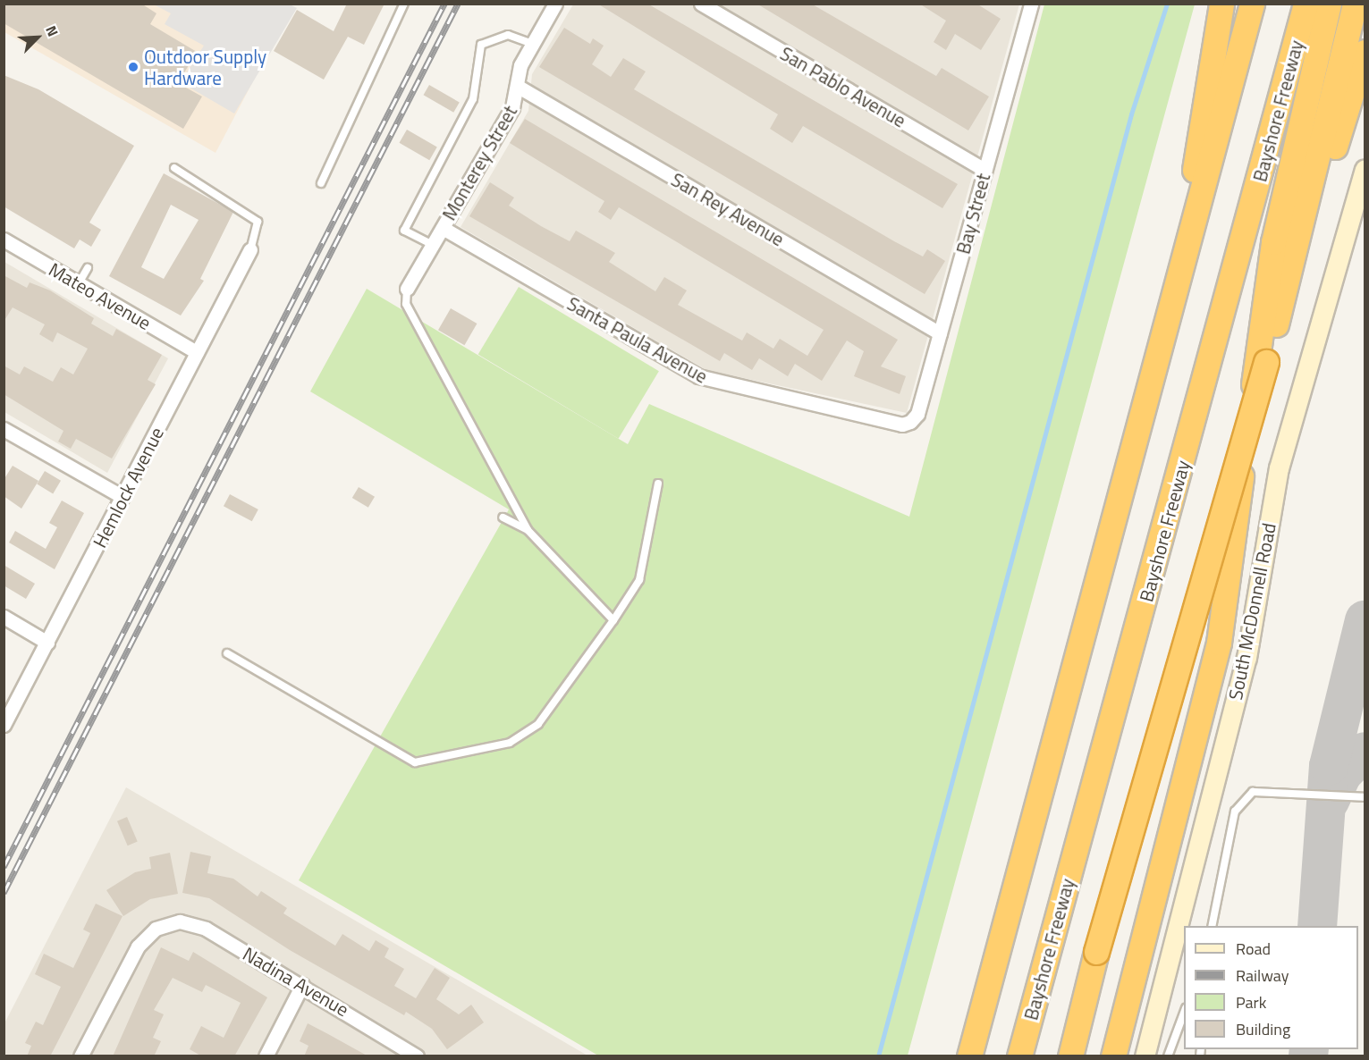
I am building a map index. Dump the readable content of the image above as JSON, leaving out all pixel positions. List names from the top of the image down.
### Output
{
  "streets": {
    "highway": ["Bayshore Freeway"],
    "street": [
      "San Pablo Avenue",
      "Monterey Street",
      "San Rey Avenue",
      "Bay Street",
      "Mateo Avenue",
      "Santa Paula Avenue",
      "Hemlock Avenue",
      "South McDonnell Road",
      "Nadina Avenue"
    ]
  },
  "crossings": [
    ["San Pablo Avenue", "Bay Street"],
    ["Monterey Street", "San Rey Avenue"],
    ["Monterey Street", "Santa Paula Avenue"],
    ["San Rey Avenue", "Bay Street"],
    ["Bay Street", "Santa Paula Avenue"],
    ["Mateo Avenue", "Hemlock Avenue"]
  ],
  "places": ["Outdoor Supply Hardware"],
  "legend": [
    "Road",
    "Railway",
    "Park",
    "Building"
  ],
  "north": "top right"
}
